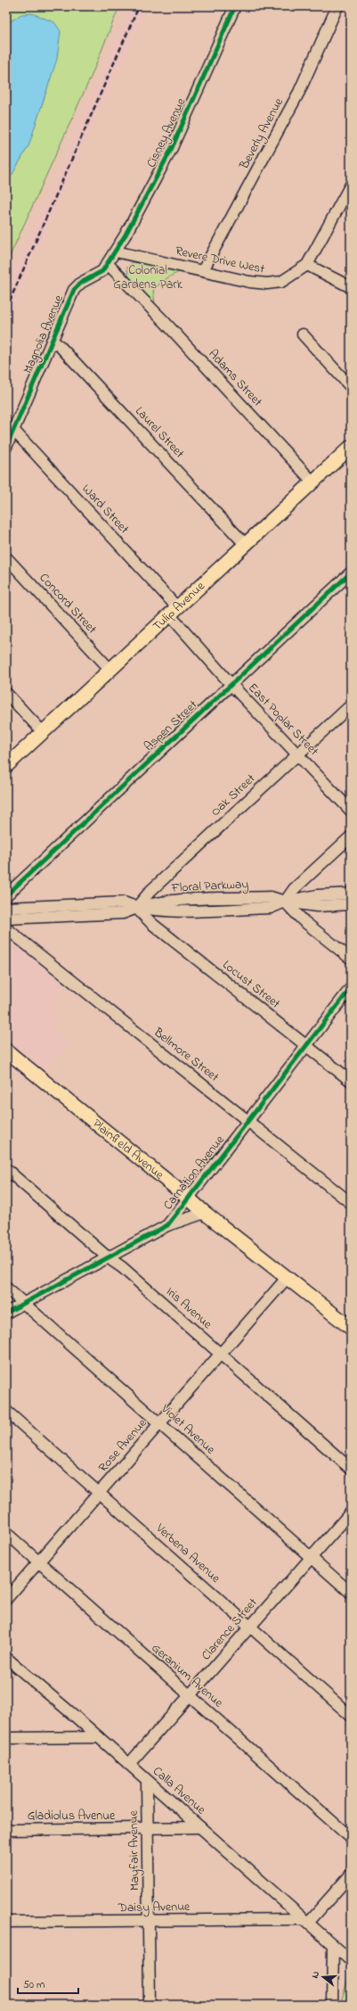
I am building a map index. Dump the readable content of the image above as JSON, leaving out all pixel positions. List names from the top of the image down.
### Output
{
  "streets": {
    "main road": ["Tulip Avenue", "Plainfield Avenue"],
    "street": [
      "Cisney Avenue",
      "Beverly Avenue",
      "Revere Drive West",
      "Magnolia Avenue",
      "Adams Street",
      "Laurel Street",
      "Ward Street",
      "Concord Street",
      "East Poplar Street",
      "Aspen Street",
      "Oak Street",
      "Floral Parkway",
      "Locust Street",
      "Bellmore Street",
      "Carnation Avenue",
      "Iris Avenue",
      "Violet Avenue",
      "Rose Avenue",
      "Verbena Avenue",
      "Clarence Street",
      "Geranium Avenue",
      "Calla Avenue",
      "Gladiolus Avenue",
      "Mayfair Avenue",
      "Daisy Avenue"
    ]
  },
  "crossings": [
    ["Cisney Avenue", "Revere Drive West"],
    ["Cisney Avenue", "Magnolia Avenue"],
    ["Cisney Avenue", "Adams Street"],
    ["Beverly Avenue", "Revere Drive West"],
    ["Magnolia Avenue", "Adams Street"],
    ["Magnolia Avenue", "Laurel Street"],
    ["Magnolia Avenue", "Ward Street"],
    ["Adams Street", "Tulip Avenue"],
    ["Laurel Street", "Tulip Avenue"],
    ["Ward Street", "Tulip Avenue"],
    ["Ward Street", "East Poplar Street"],
    ["Concord Street", "Tulip Avenue"],
    ["Tulip Avenue", "East Poplar Street"],
    ["East Poplar Street", "Aspen Street"],
    ["East Poplar Street", "Oak Street"],
    ["Oak Street", "Floral Parkway"],
    ["Oak Street", "Locust Street"],
    ["Floral Parkway", "Locust Street"],
    ["Locust Street", "Carnation Avenue"],
    ["Bellmore Street", "Carnation Avenue"],
    ["Plainfield Avenue", "Carnation Avenue"],
    ["Plainfield Avenue", "Rose Avenue"],
    ["Carnation Avenue", "Iris Avenue"],
    ["Carnation Avenue", "Violet Avenue"],
    ["Iris Avenue", "Rose Avenue"],
    ["Violet Avenue", "Rose Avenue"],
    ["Violet Avenue", "Clarence Street"],
    ["Rose Avenue", "Verbena Avenue"],
    ["Rose Avenue", "Geranium Avenue"],
    ["Verbena Avenue", "Clarence Street"],
    ["Clarence Street", "Geranium Avenue"],
    ["Clarence Street", "Calla Avenue"],
    ["Calla Avenue", "Gladiolus Avenue"],
    ["Calla Avenue", "Mayfair Avenue"],
    ["Calla Avenue", "Daisy Avenue"],
    ["Gladiolus Avenue", "Mayfair Avenue"],
    ["Mayfair Avenue", "Daisy Avenue"]
  ],
  "parks": ["Colonial Gardens Park"],
  "scale_bar": "50 m",
  "north": "left"
}
